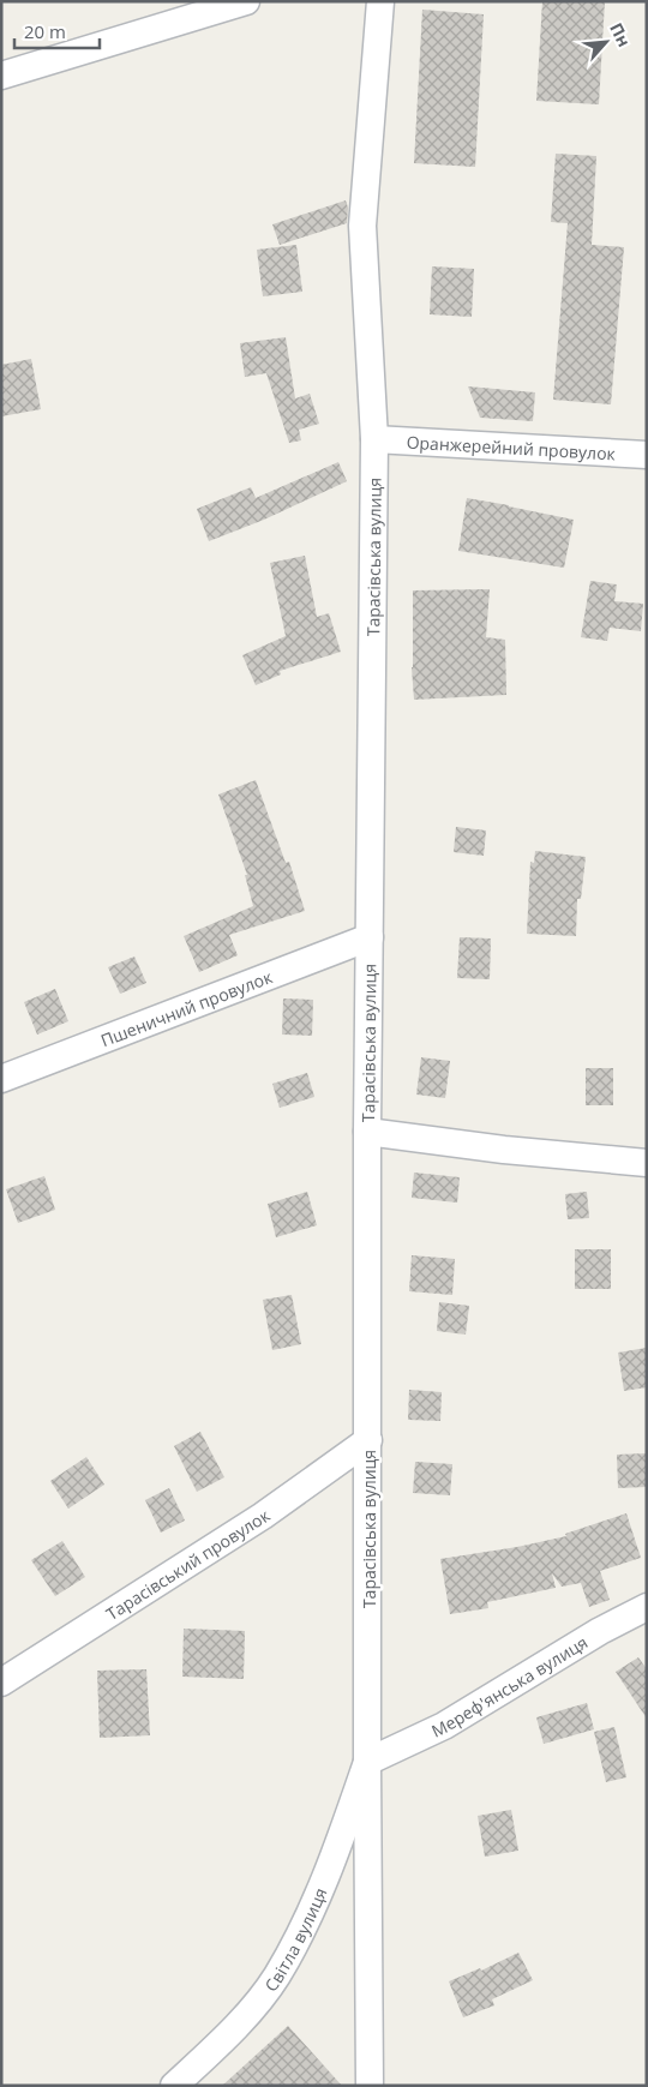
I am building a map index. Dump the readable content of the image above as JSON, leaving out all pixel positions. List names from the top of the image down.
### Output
{
  "streets": {
    "street": [
      "Оранжерейний провулок",
      "Тарасівська вулиця",
      "Пшеничний провулок",
      "Тарасівський провулок",
      "Мереф'янська вулиця",
      "Світла вулиця"
    ]
  },
  "crossings": [
    ["Оранжерейний провулок", "Тарасівська вулиця"],
    ["Тарасівська вулиця", "Пшеничний провулок"],
    ["Тарасівська вулиця", "Тарасівський провулок"],
    ["Тарасівська вулиця", "Мереф'янська вулиця"],
    ["Тарасівська вулиця", "Світла вулиця"],
    ["Мереф'янська вулиця", "Світла вулиця"]
  ],
  "scale_bar": "20 m",
  "north": "top right"
}
